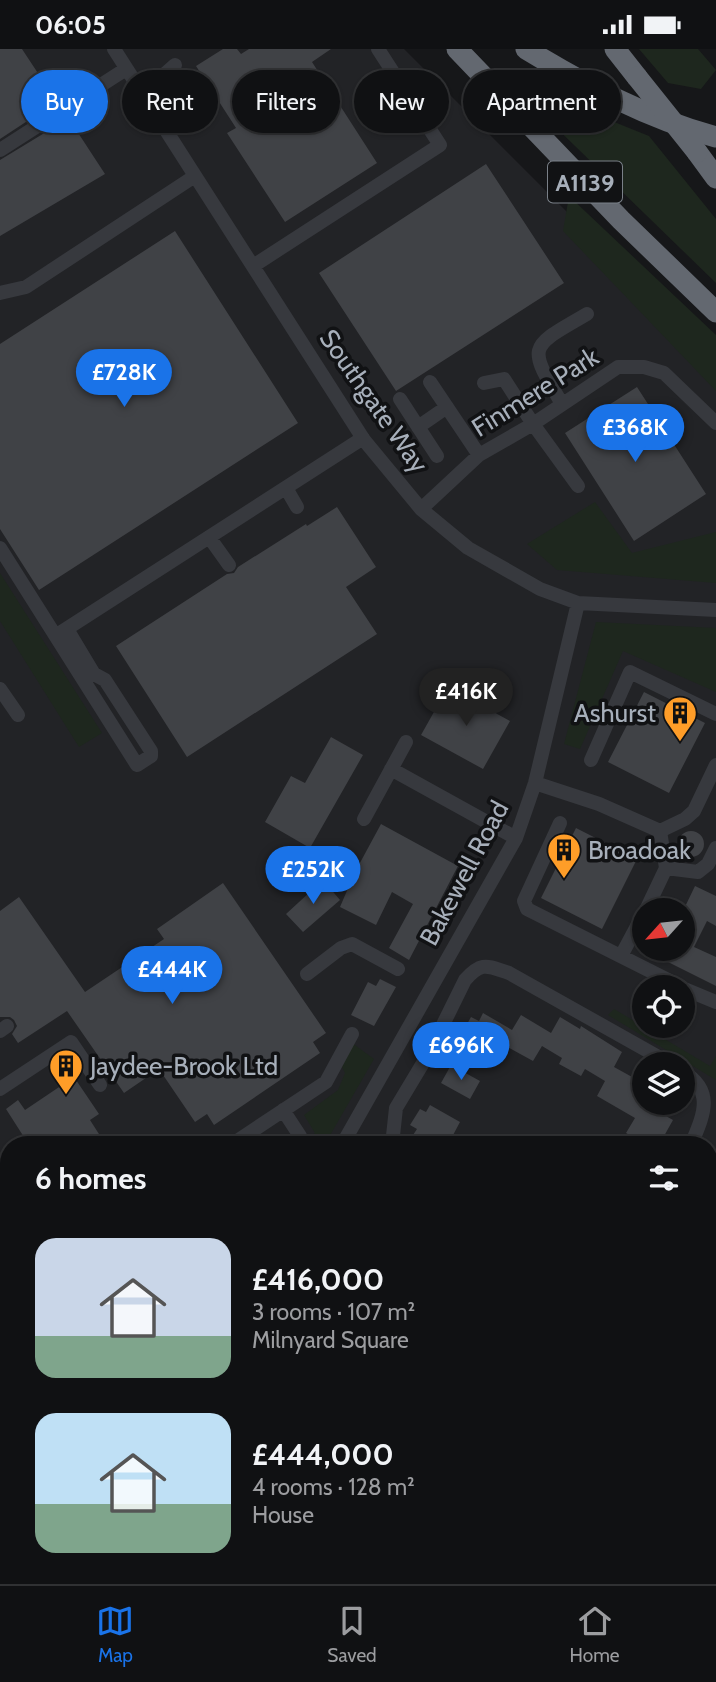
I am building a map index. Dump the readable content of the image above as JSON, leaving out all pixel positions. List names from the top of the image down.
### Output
{
  "streets": {
    "highway": ["A1139"],
    "street": ["Finmere Park", "Southgate Way", "Bakewell Road"]
  },
  "crossings": [
    ["Finmere Park", "Southgate Way"],
    ["Southgate Way", "Bakewell Road"]
  ],
  "places": {
    "building": ["Ashurst", "Broadoak", "Jaydee-Brook Ltd"]
  },
  "north": "bottom left",
  "page": {
    "status": "06:05",
    "chip": [
      "Buy",
      "Rent",
      "Filters",
      "New",
      "Apartment"
    ],
    "price": [
      "£728K",
      "£368K",
      "£416K",
      "£252K",
      "£444K",
      "£696K"
    ],
    "heading": "6 homes",
    "list": [
      {
        "name": "£416,000",
        "note": "3 rooms · 107 m² · Milnyard Square"
      },
      {
        "name": "£444,000",
        "note": "4 rooms · 128 m² · House"
      }
    ],
    "tabs": ["Map", "Saved", "Home"]
  }
}
